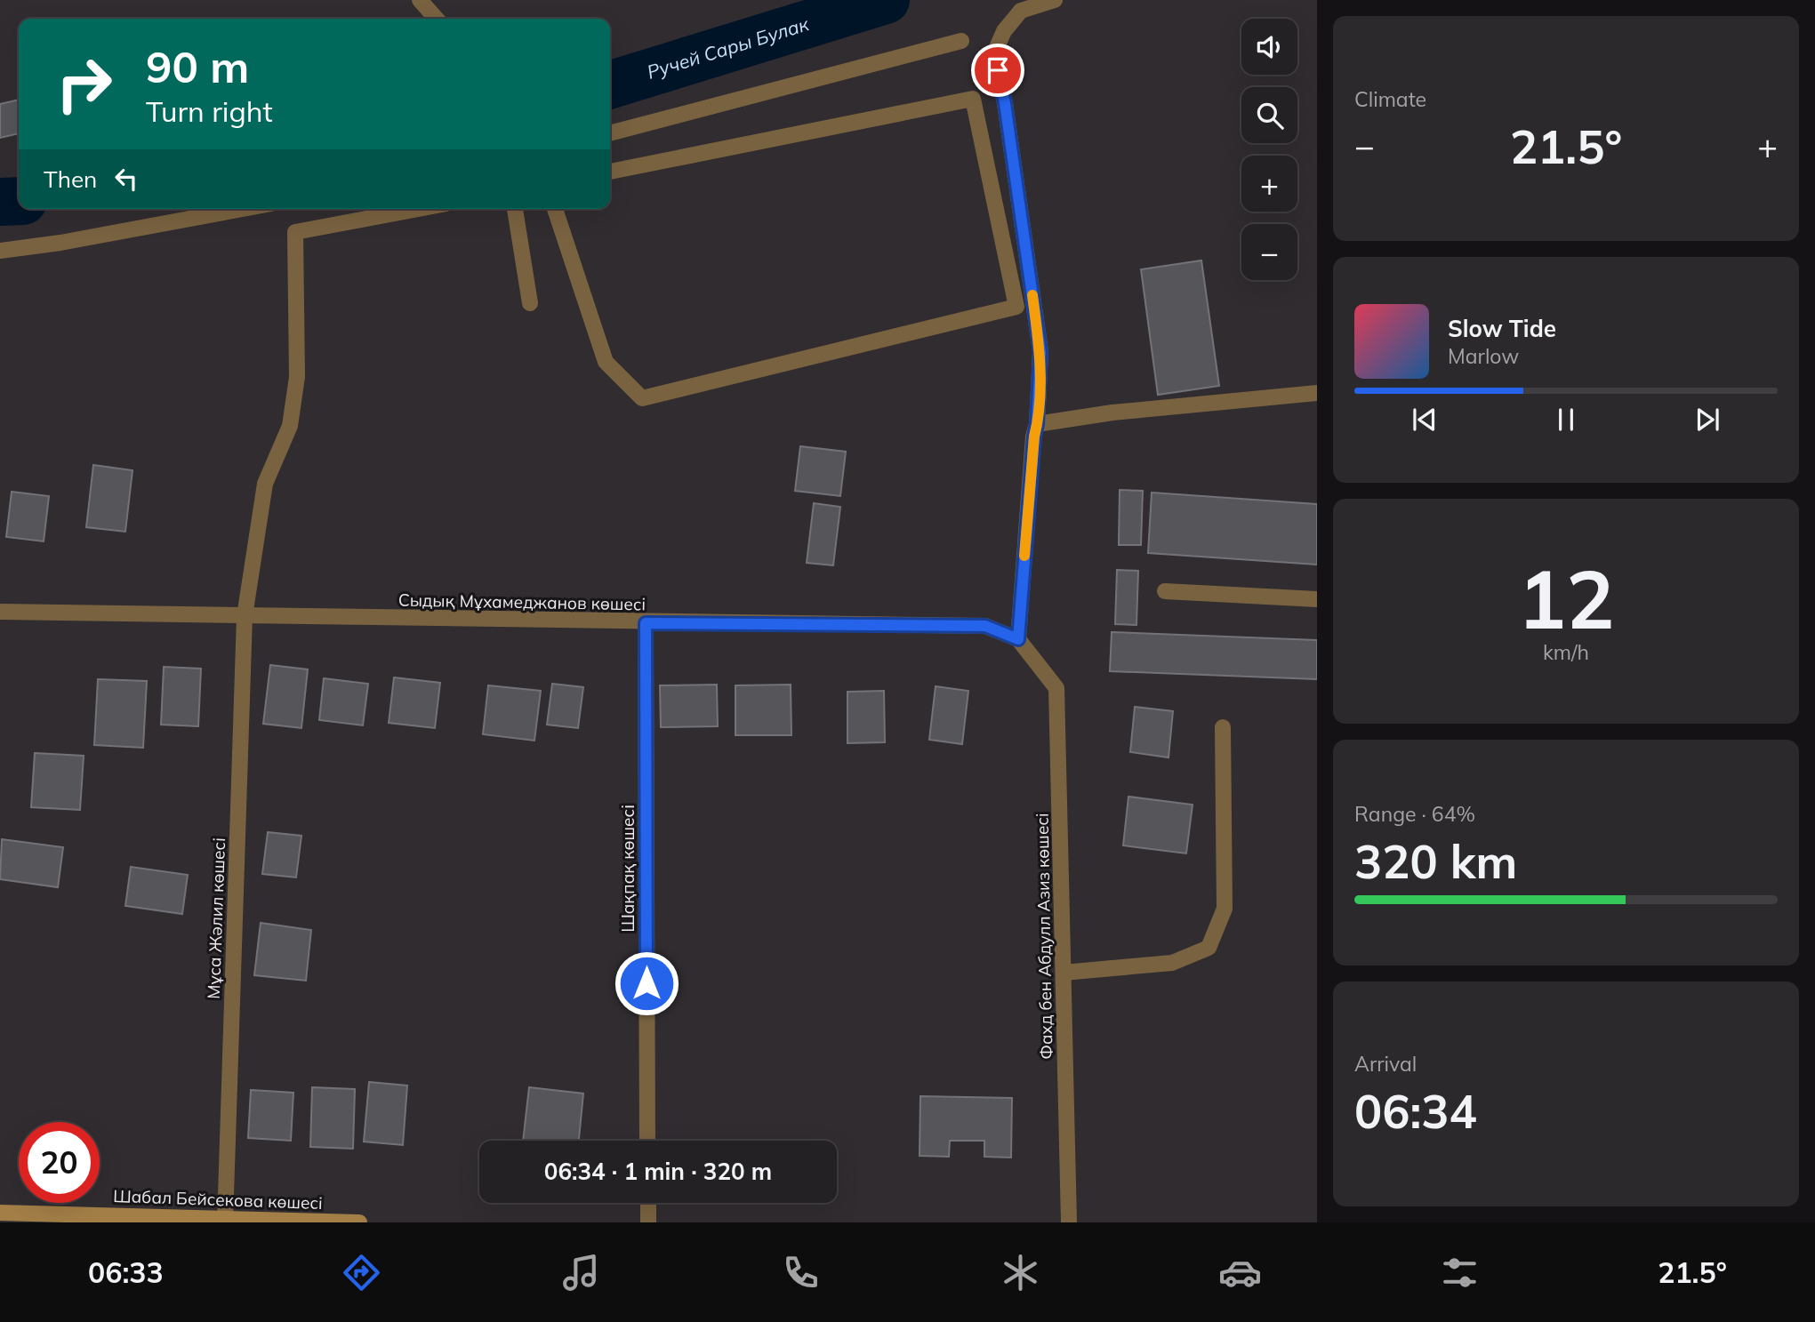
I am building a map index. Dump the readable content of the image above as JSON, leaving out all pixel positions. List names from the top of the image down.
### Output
{
  "streets": {
    "main road": ["Шабал Бейсекова көшесі"],
    "street": [
      "Сыдық Мұхамеджанов көшесі",
      "Шақпақ көшесі",
      "Мұса Жәлил көшесі",
      "Фахд бен Абдулл Азиз көшесі"
    ]
  },
  "crossings": [
    ["Сыдық Мұхамеджанов көшесі", "Шақпақ көшесі"],
    ["Сыдық Мұхамеджанов көшесі", "Мұса Жәлил көшесі"],
    ["Сыдық Мұхамеджанов көшесі", "Фахд бен Абдулл Азиз көшесі"],
    ["Мұса Жәлил көшесі", "Шабал Бейсекова көшесі"]
  ],
  "water": ["Ручей Сары Булак"],
  "page": {
    "tile": [
      "Climate",
      ["12", "km/h"],
      ["Range · 64%", "320 km"],
      ["Arrival", "06:34"]
    ],
    "map_buttons": ["+", "−"],
    "turn": ["90 m", "Turn right"],
    "heat": ["−", "21.5°", "+"],
    "then": "Then",
    "song": ["Slow Tide", "Marlow"],
    "limit": "20",
    "trip": "06:34 · 1 min · 320 m",
    "tabs": ["06:33", "21.5°"]
  }
}
